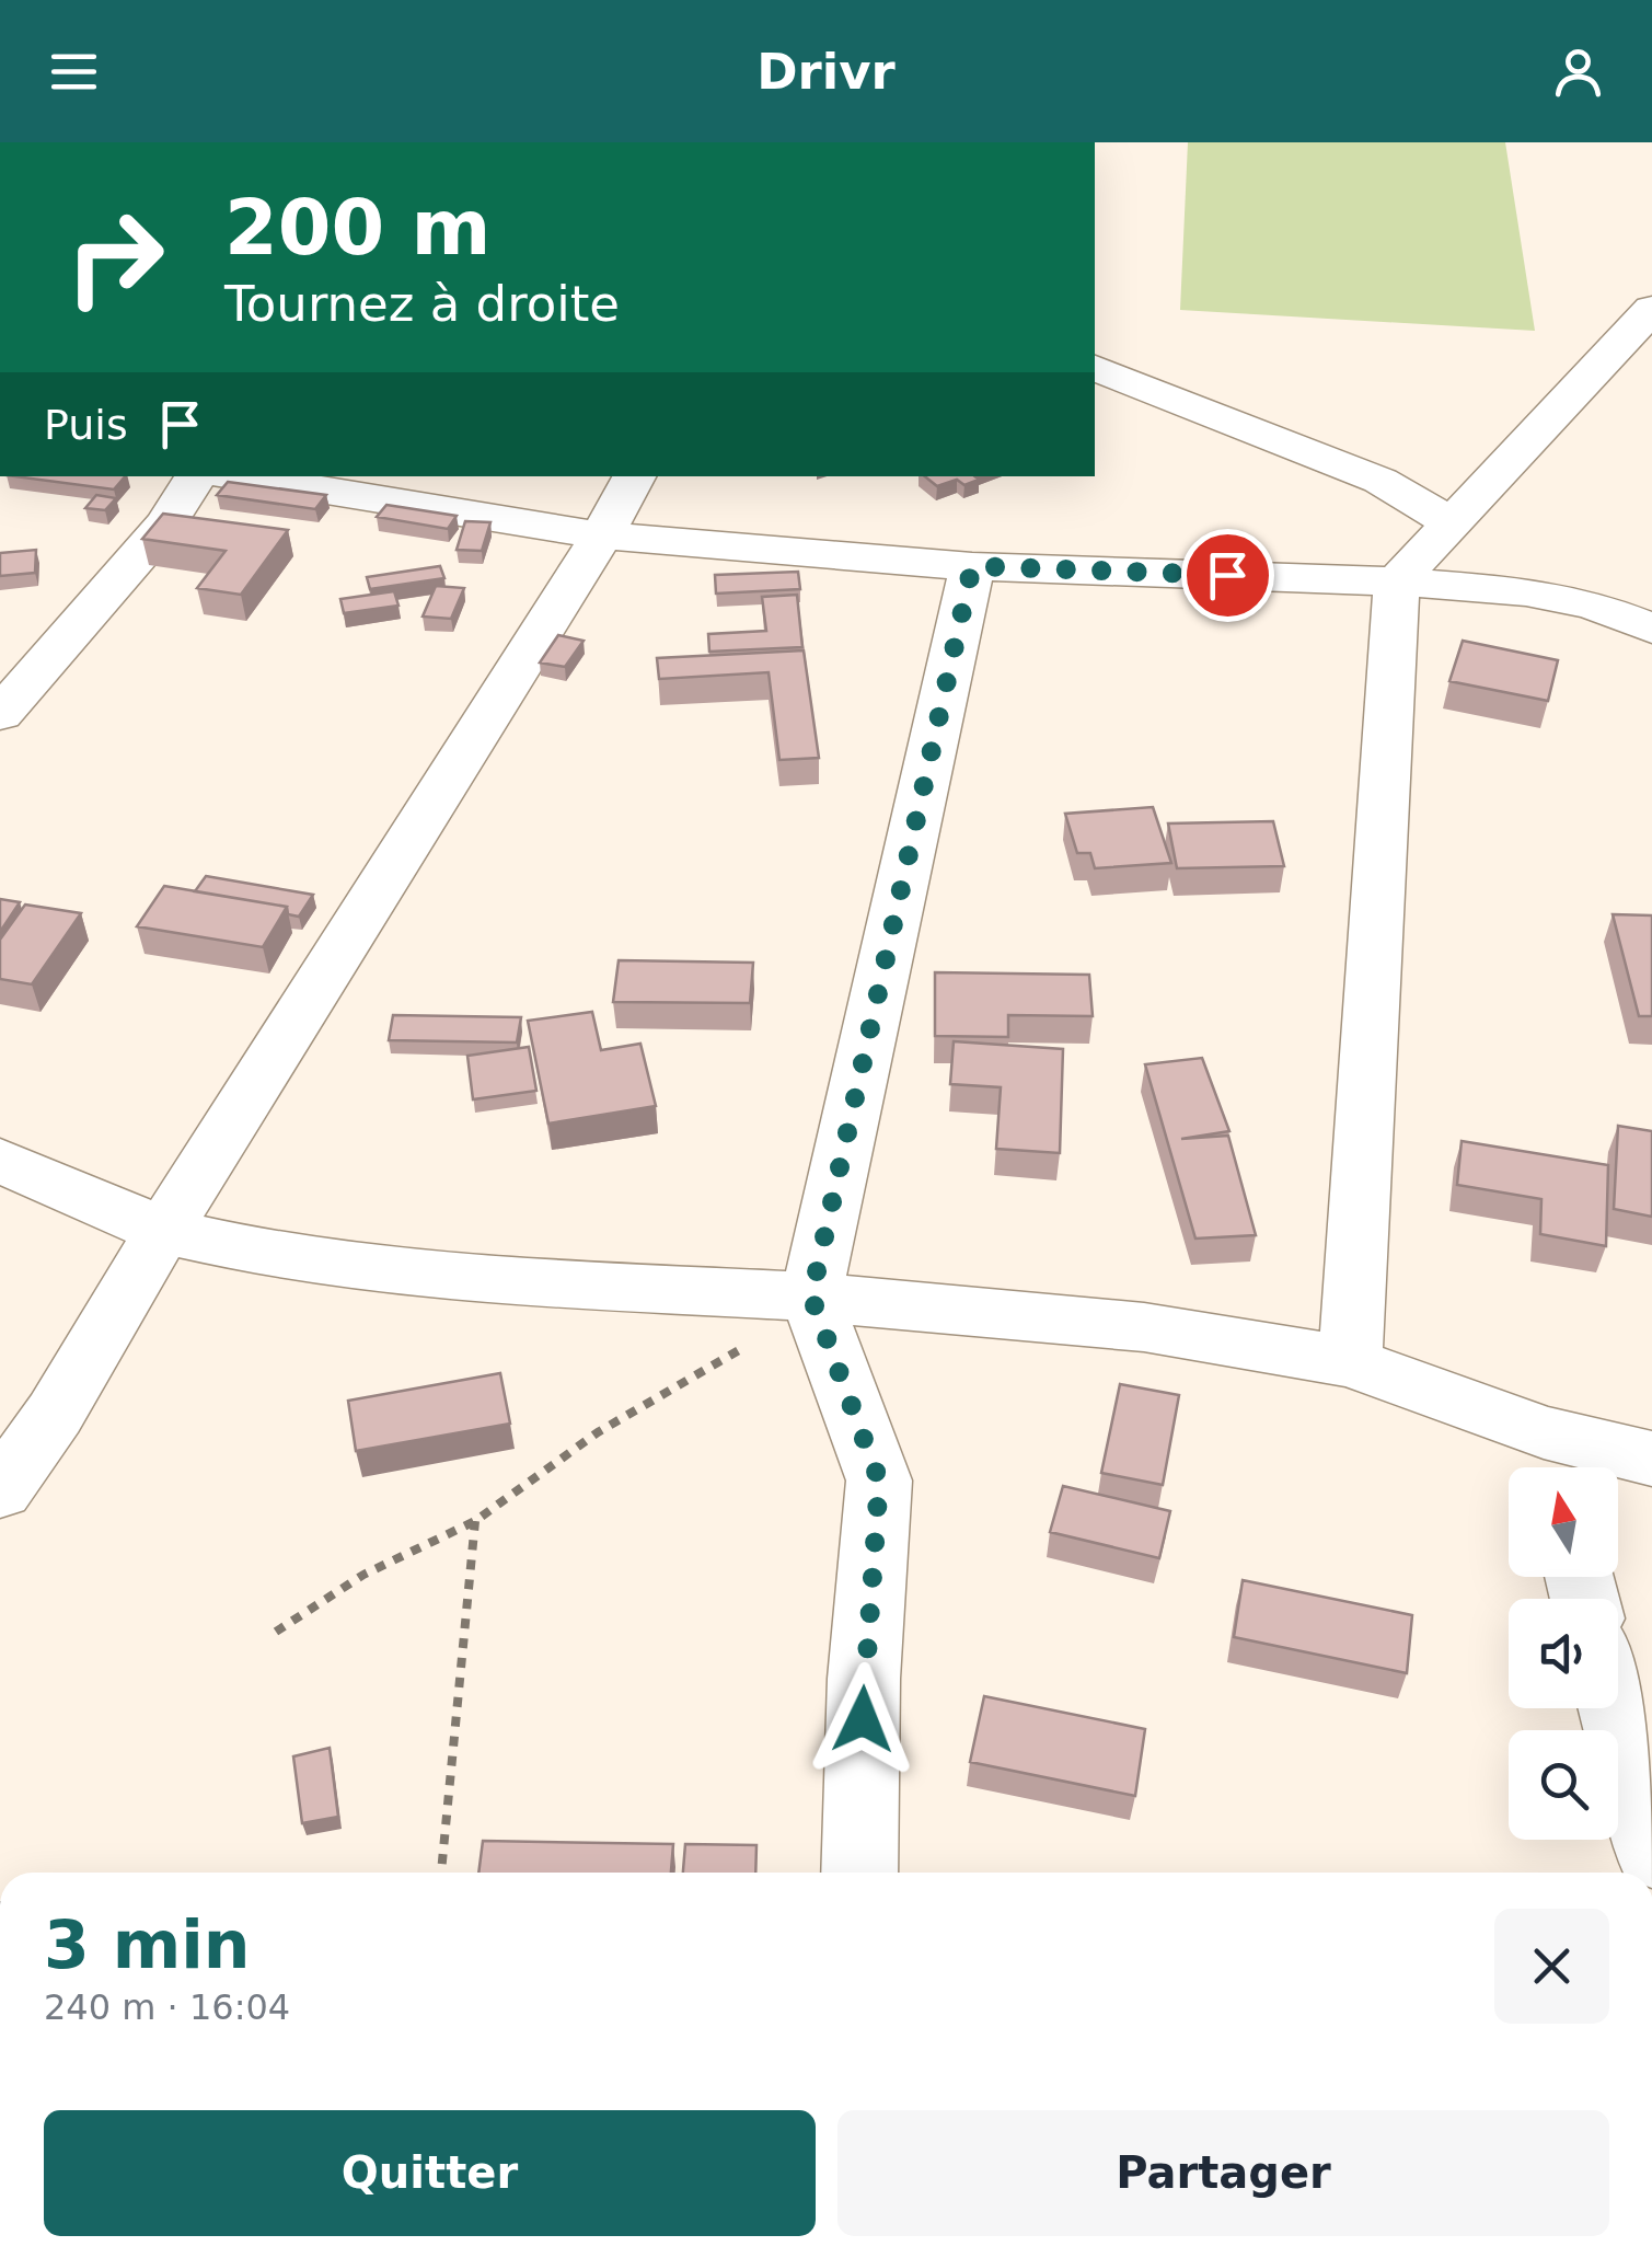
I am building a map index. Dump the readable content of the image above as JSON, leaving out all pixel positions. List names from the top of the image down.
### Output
{
  "north": "top",
  "page": {
    "header": "Drivr",
    "turn": ["200 m", "Tournez à droite"],
    "then": "Puis",
    "heading": ["3 min", "240 m · 16:04"],
    "buttons": ["Quitter", "Partager"]
  }
}
